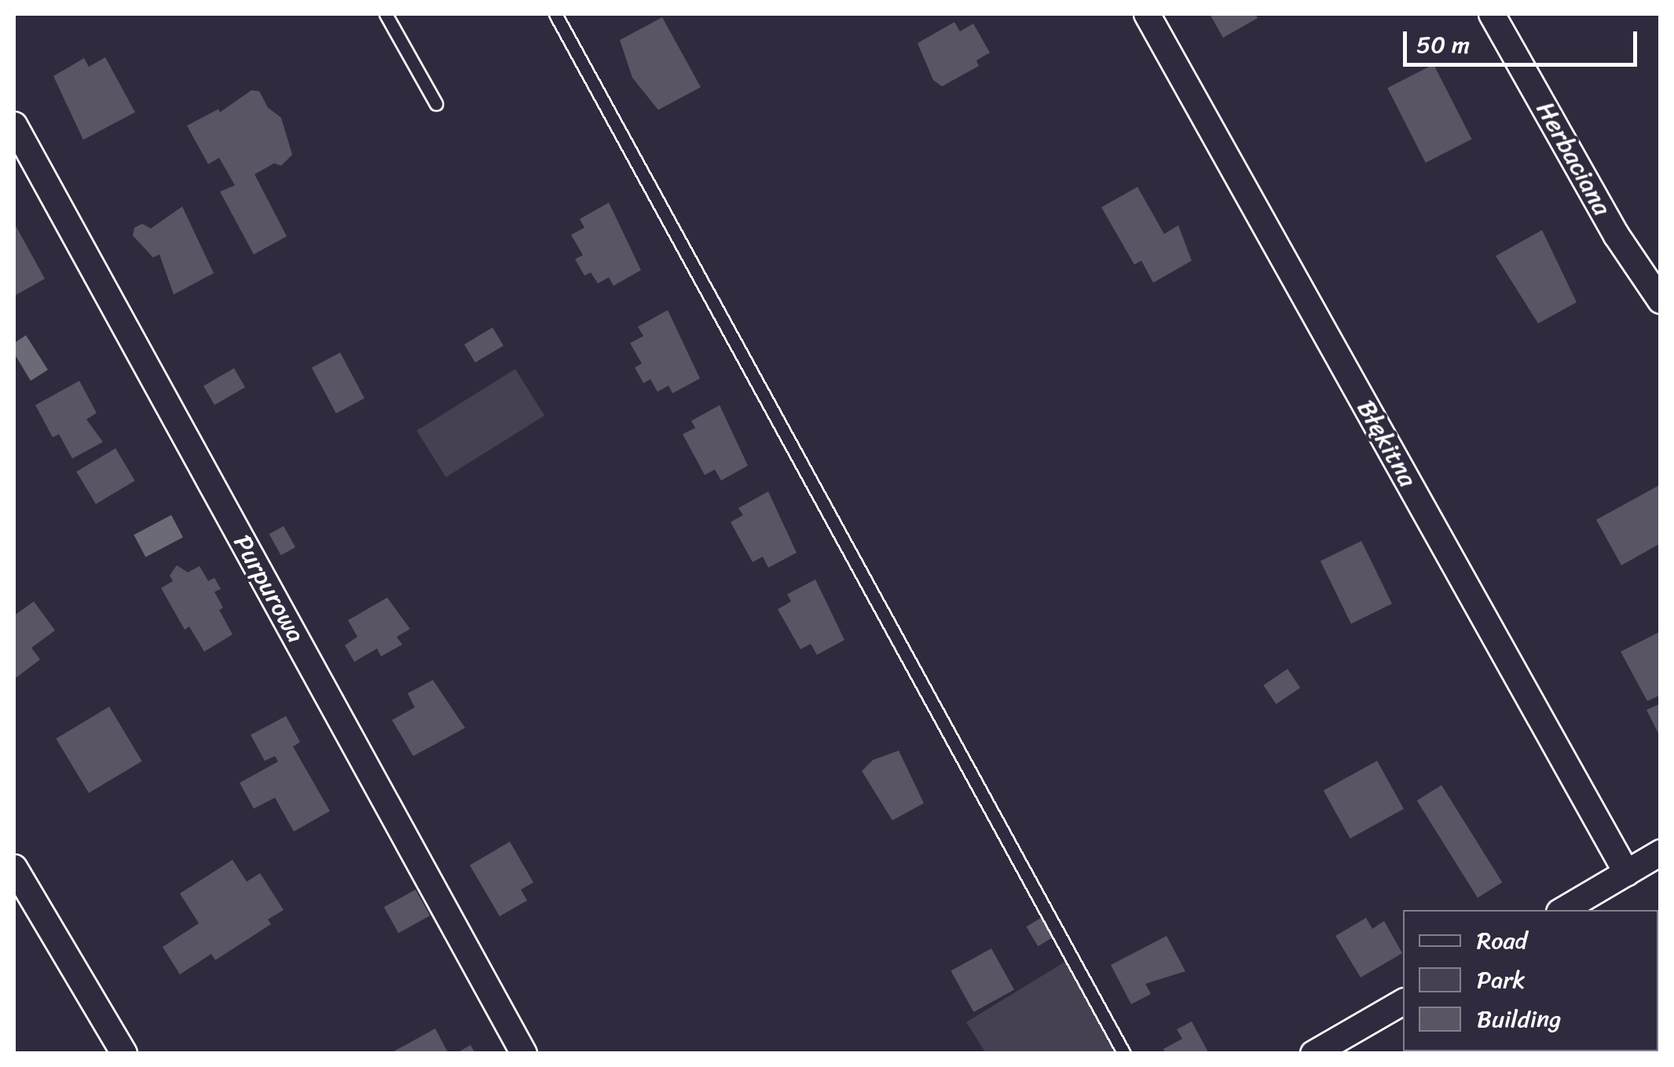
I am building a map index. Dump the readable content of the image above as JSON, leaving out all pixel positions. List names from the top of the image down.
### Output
{
  "streets": {
    "street": ["Herbaciana", "Błękitna", "Purpurowa"]
  },
  "legend": ["Road", "Park", "Building"],
  "scale_bar": "50 m"
}
